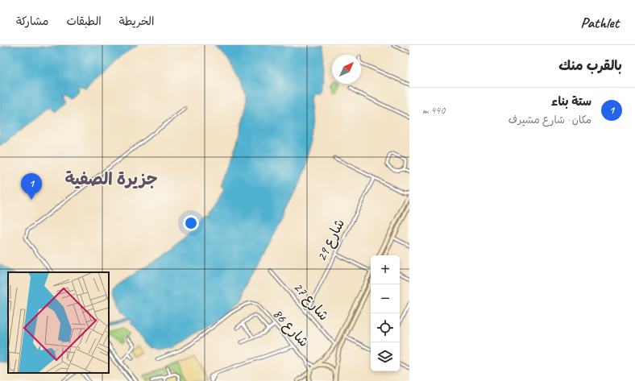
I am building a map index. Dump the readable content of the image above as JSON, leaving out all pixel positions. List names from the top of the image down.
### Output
{
  "streets": {
    "street": ["شارع 29", "شارع 27", "شارع 86"]
  },
  "crossings": [
    ["شارع 29", "شارع 27"]
  ],
  "districts": ["جزيرة الصفية"],
  "north": "top right",
  "page": {
    "header": "Pathlet",
    "nav": ["الخريطة", "الطبقات", "مشاركة"],
    "heading": "بالقرب منك",
    "list": [
      {
        "mark": "1",
        "name": "ستة بناء",
        "note": "مكان · شارع مشيرف",
        "value": "440 m"
      }
    ],
    "pins": "1",
    "map_buttons": ["+", "−"]
  }
}
